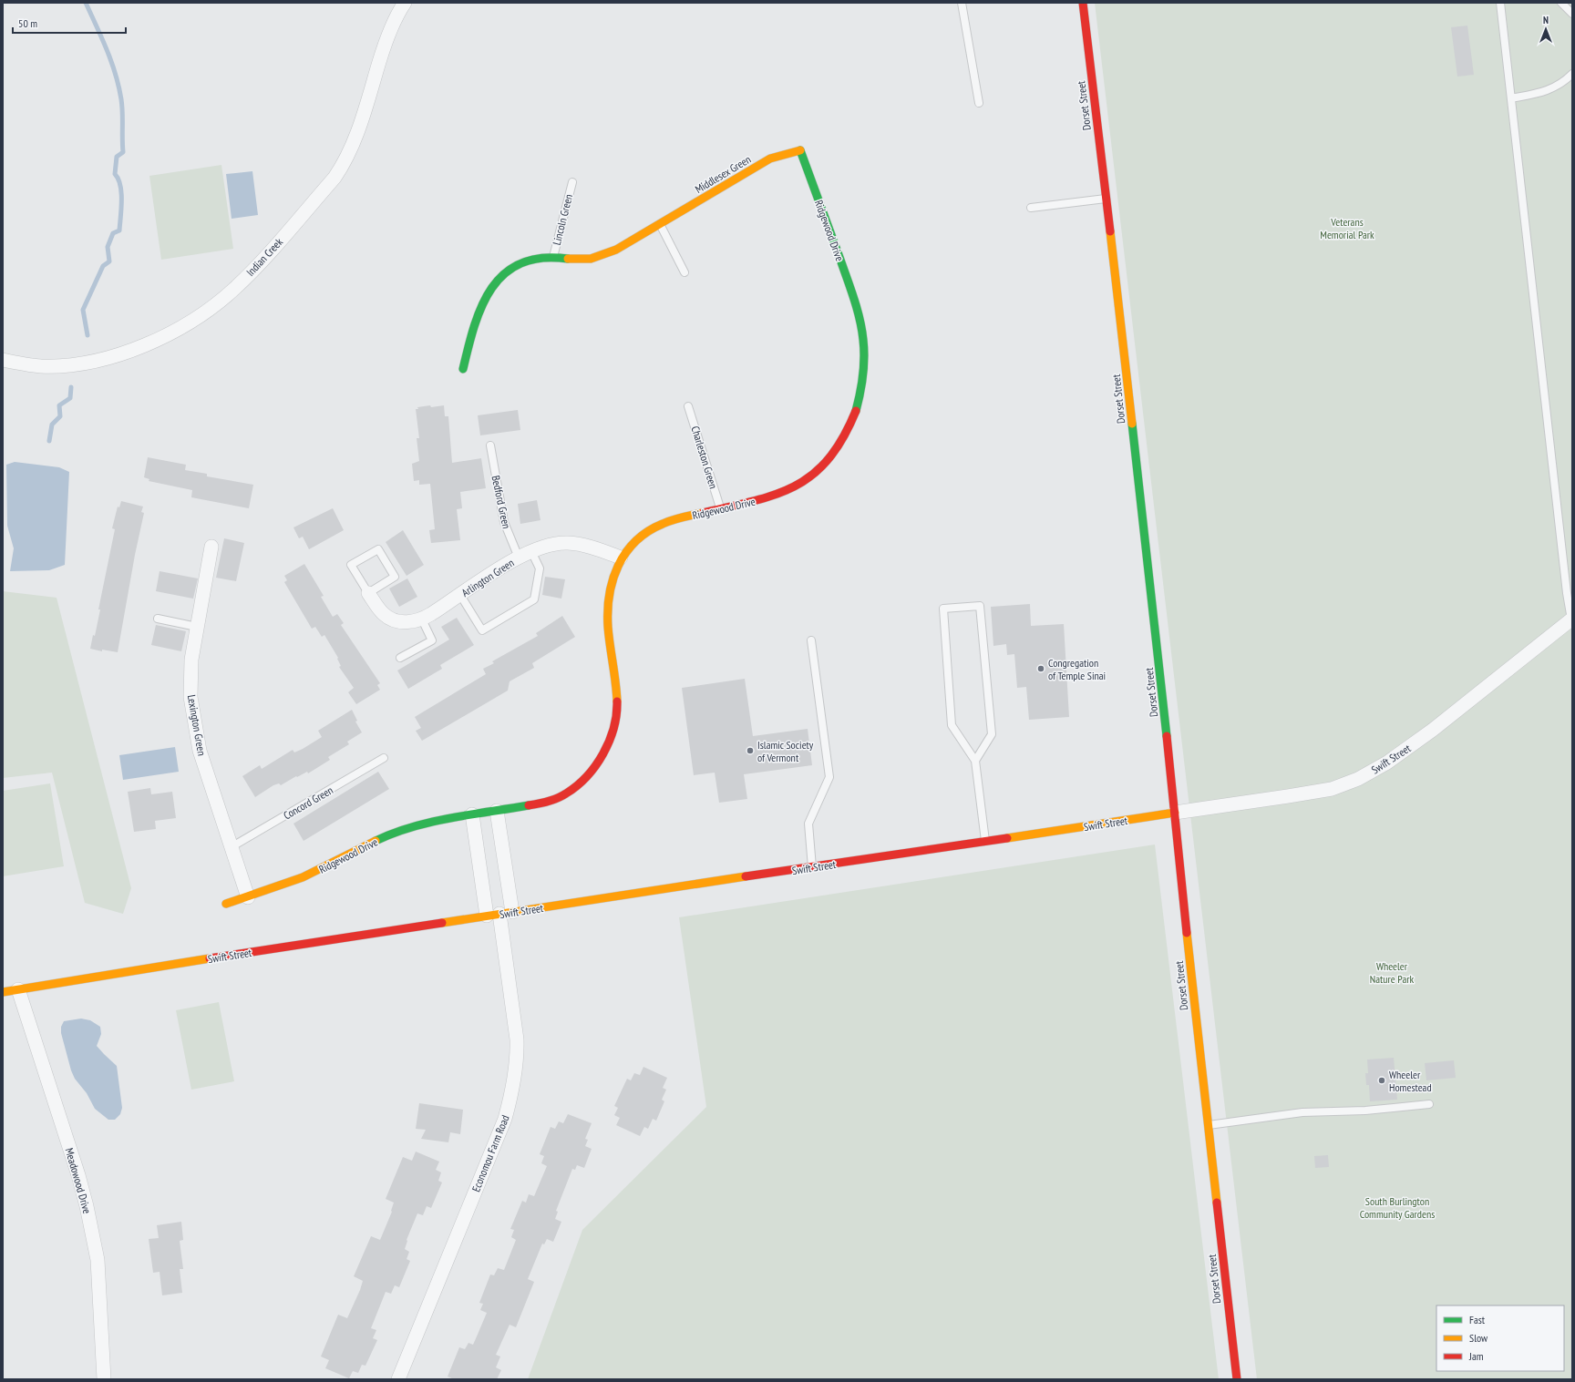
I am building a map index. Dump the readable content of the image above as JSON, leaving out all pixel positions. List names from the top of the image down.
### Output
{
  "streets": {
    "street": [
      "Dorset Street",
      "Middlesex Green",
      "Ridgewood Drive",
      "Indian Creek",
      "Arlington Green",
      "Lexington Green",
      "Swift Street",
      "Economou Farm Road",
      "Meadowood Drive"
    ],
    "lane": [
      "Lincoln Green",
      "Charleston Green",
      "Bedford Green",
      "Concord Green"
    ]
  },
  "crossings": [
    ["Dorset Street", "Swift Street"],
    ["Middlesex Green", "Lincoln Green"],
    ["Middlesex Green", "Ridgewood Drive"],
    ["Ridgewood Drive", "Charleston Green"],
    ["Ridgewood Drive", "Arlington Green"],
    ["Ridgewood Drive", "Lexington Green"],
    ["Bedford Green", "Arlington Green"],
    ["Lexington Green", "Concord Green"],
    ["Swift Street", "Economou Farm Road"],
    ["Swift Street", "Meadowood Drive"]
  ],
  "parks": ["Veterans Memorial Park", "Wheeler Nature Park", "South Burlington Community Gardens"],
  "places": ["Congregation of Temple Sinai", "Islamic Society of Vermont", "Wheeler Homestead"],
  "legend": ["Fast", "Slow", "Jam"],
  "scale_bar": "50 m",
  "north": "top"
}
